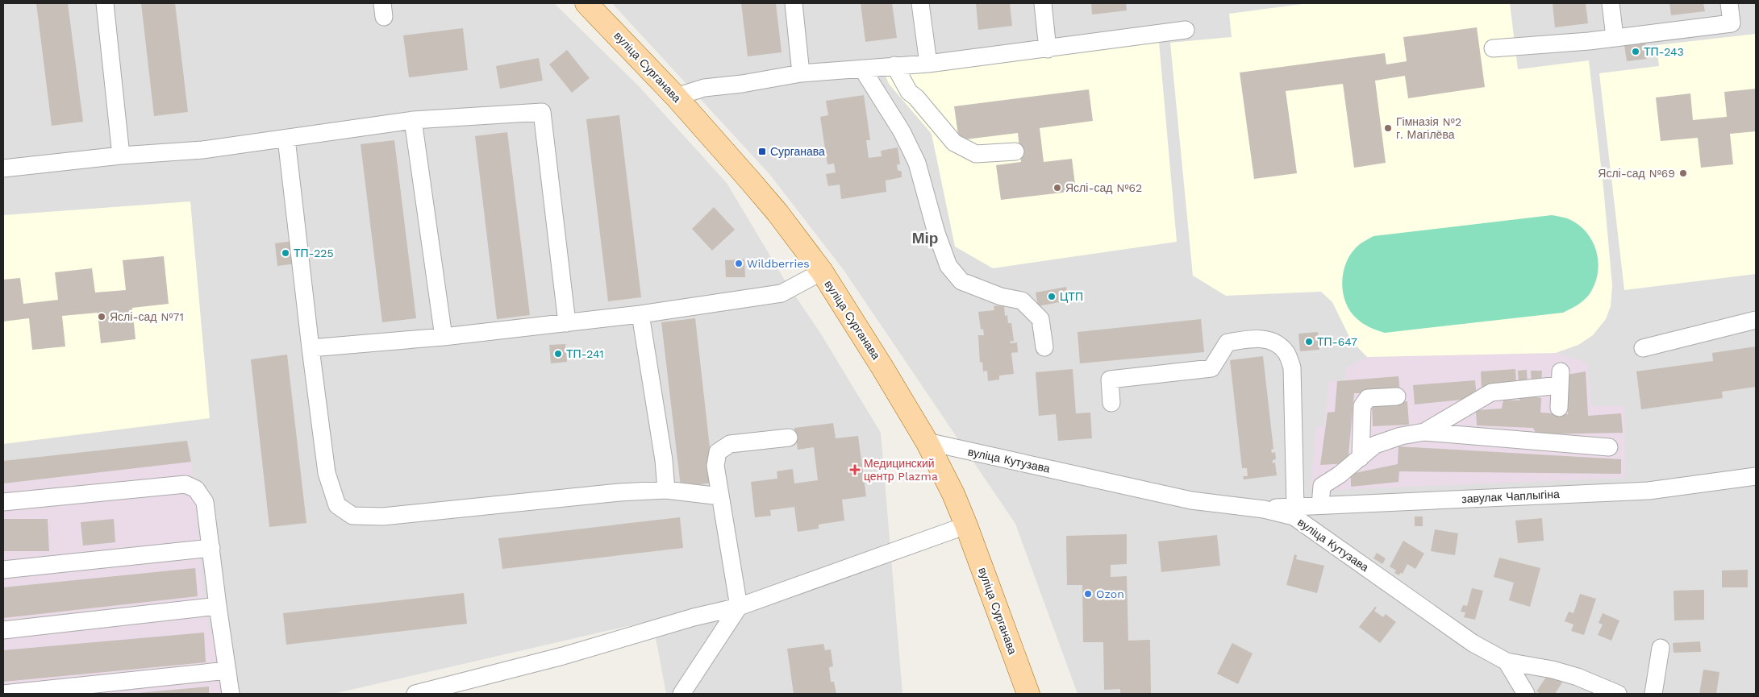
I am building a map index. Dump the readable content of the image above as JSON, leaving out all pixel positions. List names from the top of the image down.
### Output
{
  "streets": {
    "main road": ["вуліца Сурганава"],
    "street": ["вуліца Кутузава", "завулак Чаплыгіна"]
  },
  "crossings": [
    ["вуліца Сурганава", "вуліца Кутузава"],
    ["вуліца Кутузава", "завулак Чаплыгіна"]
  ],
  "districts": ["Мір"],
  "places": {
    "other": [
      "ТП-243",
      "Гімназія №2 г. Магілёва",
      "Яслі-сад №69",
      "Яслі-сад №62",
      "ТП-225",
      "Wildberries",
      "ЦТП",
      "Яслі-сад №71",
      "ТП-647",
      "ТП-241",
      "Ozon"
    ],
    "transit": ["Сурганава"],
    "health": ["Медицинский центр Plazma"]
  }
}
